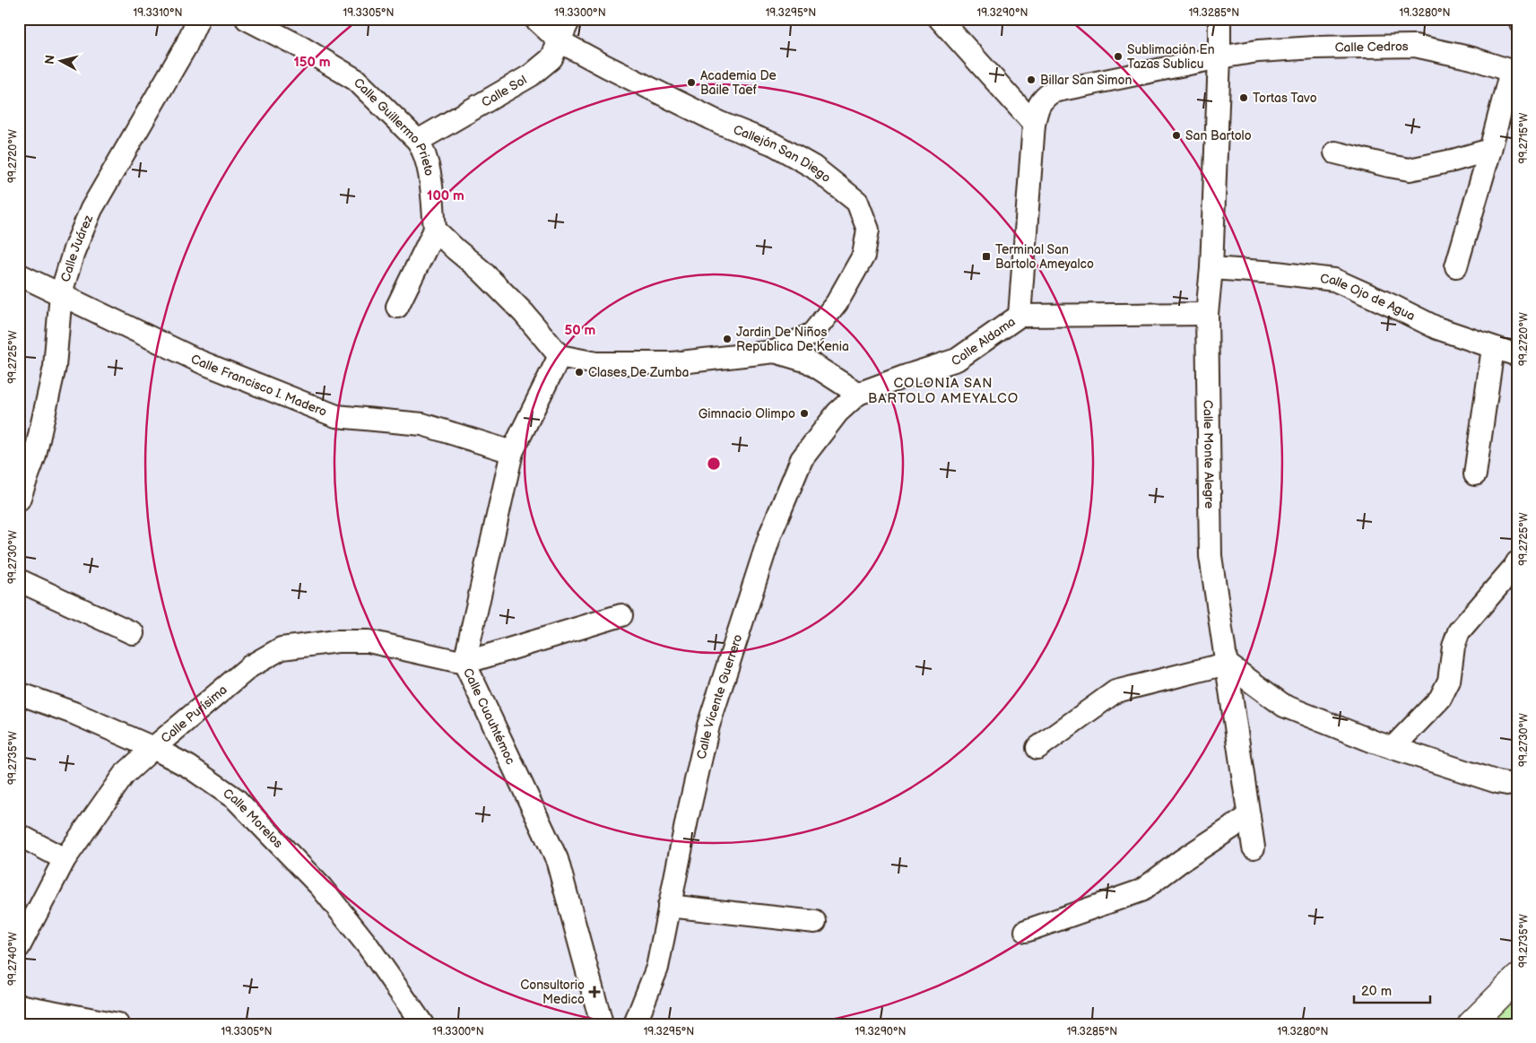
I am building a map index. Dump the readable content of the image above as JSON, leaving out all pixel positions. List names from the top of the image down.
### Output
{
  "streets": {
    "street": [
      "Calle Cedros",
      "Calle Sol",
      "Calle Guillermo Prieto",
      "Callejón San Diego",
      "Calle Juárez",
      "Calle Ojo de Agua",
      "Calle Aldama",
      "Calle Francisco I. Madero",
      "Calle Monte Alegre",
      "Calle Vicente Guerrero",
      "Calle Purísima",
      "Calle Cuauhtémoc",
      "Calle Morelos"
    ]
  },
  "crossings": [
    ["Calle Cedros", "Calle Aldama"],
    ["Calle Cedros", "Calle Monte Alegre"],
    ["Calle Sol", "Calle Guillermo Prieto"],
    ["Calle Sol", "Callejón San Diego"],
    ["Calle Juárez", "Calle Francisco I. Madero"],
    ["Calle Ojo de Agua", "Calle Monte Alegre"],
    ["Calle Aldama", "Calle Monte Alegre"],
    ["Calle Aldama", "Calle Vicente Guerrero"],
    ["Calle Francisco I. Madero", "Calle Cuauhtémoc"],
    ["Calle Purísima", "Calle Cuauhtémoc"],
    ["Calle Purísima", "Calle Morelos"]
  ],
  "districts": ["COLONIA SAN BARTOLO AMEYALCO"],
  "places": {
    "other": [
      "Sublimación En Tazas Sublicu",
      "Billar San Simon",
      "Academia De Baile Taef",
      "Tortas Tavo",
      "San Bartolo",
      "Jardin De Niños Republica De Kenia",
      "Clases De Zumba",
      "Gimnacio Olimpo"
    ],
    "transit": ["Terminal San Bartolo Ameyalco"],
    "health": ["Consultorio Medico"]
  },
  "scale_bar": "20 m",
  "north": "left",
  "coordinates": [
    "19.3310°N",
    "19.3305°N",
    "19.3300°N",
    "19.3295°N",
    "19.3290°N",
    "19.3285°N",
    "19.3280°N",
    "99.2715°W",
    "99.2720°W",
    "99.2725°W",
    "99.2730°W",
    "99.2735°W",
    "99.2740°W"
  ],
  "rings": ["150 m", "100 m", "50 m"]
}
